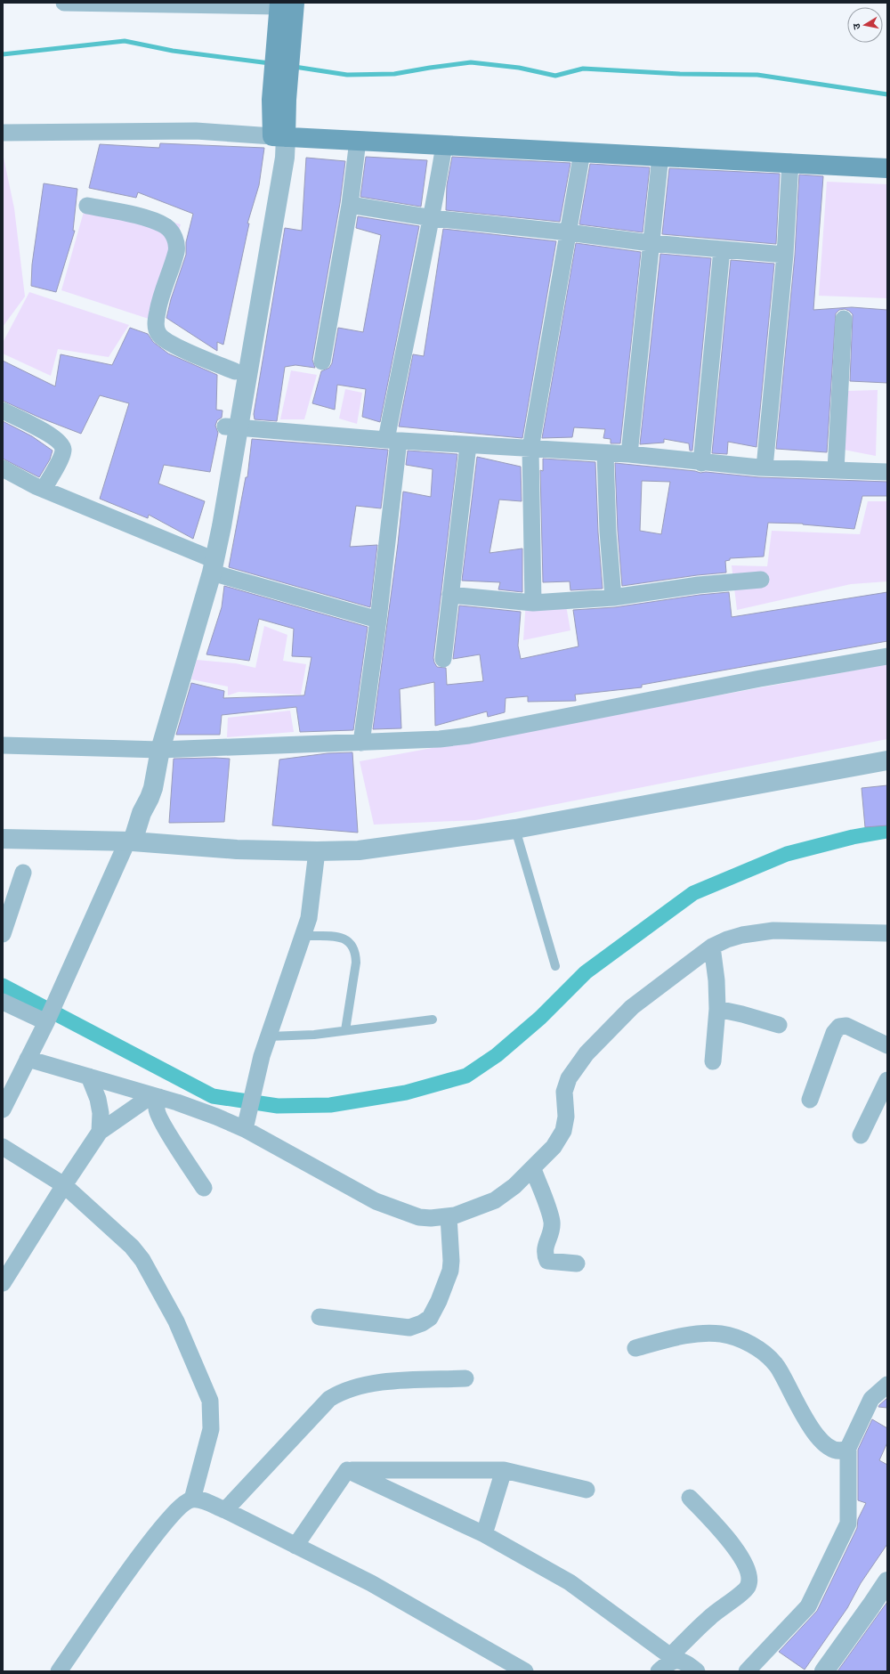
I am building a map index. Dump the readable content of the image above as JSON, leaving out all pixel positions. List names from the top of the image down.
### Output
{
  "north": "left"
}
